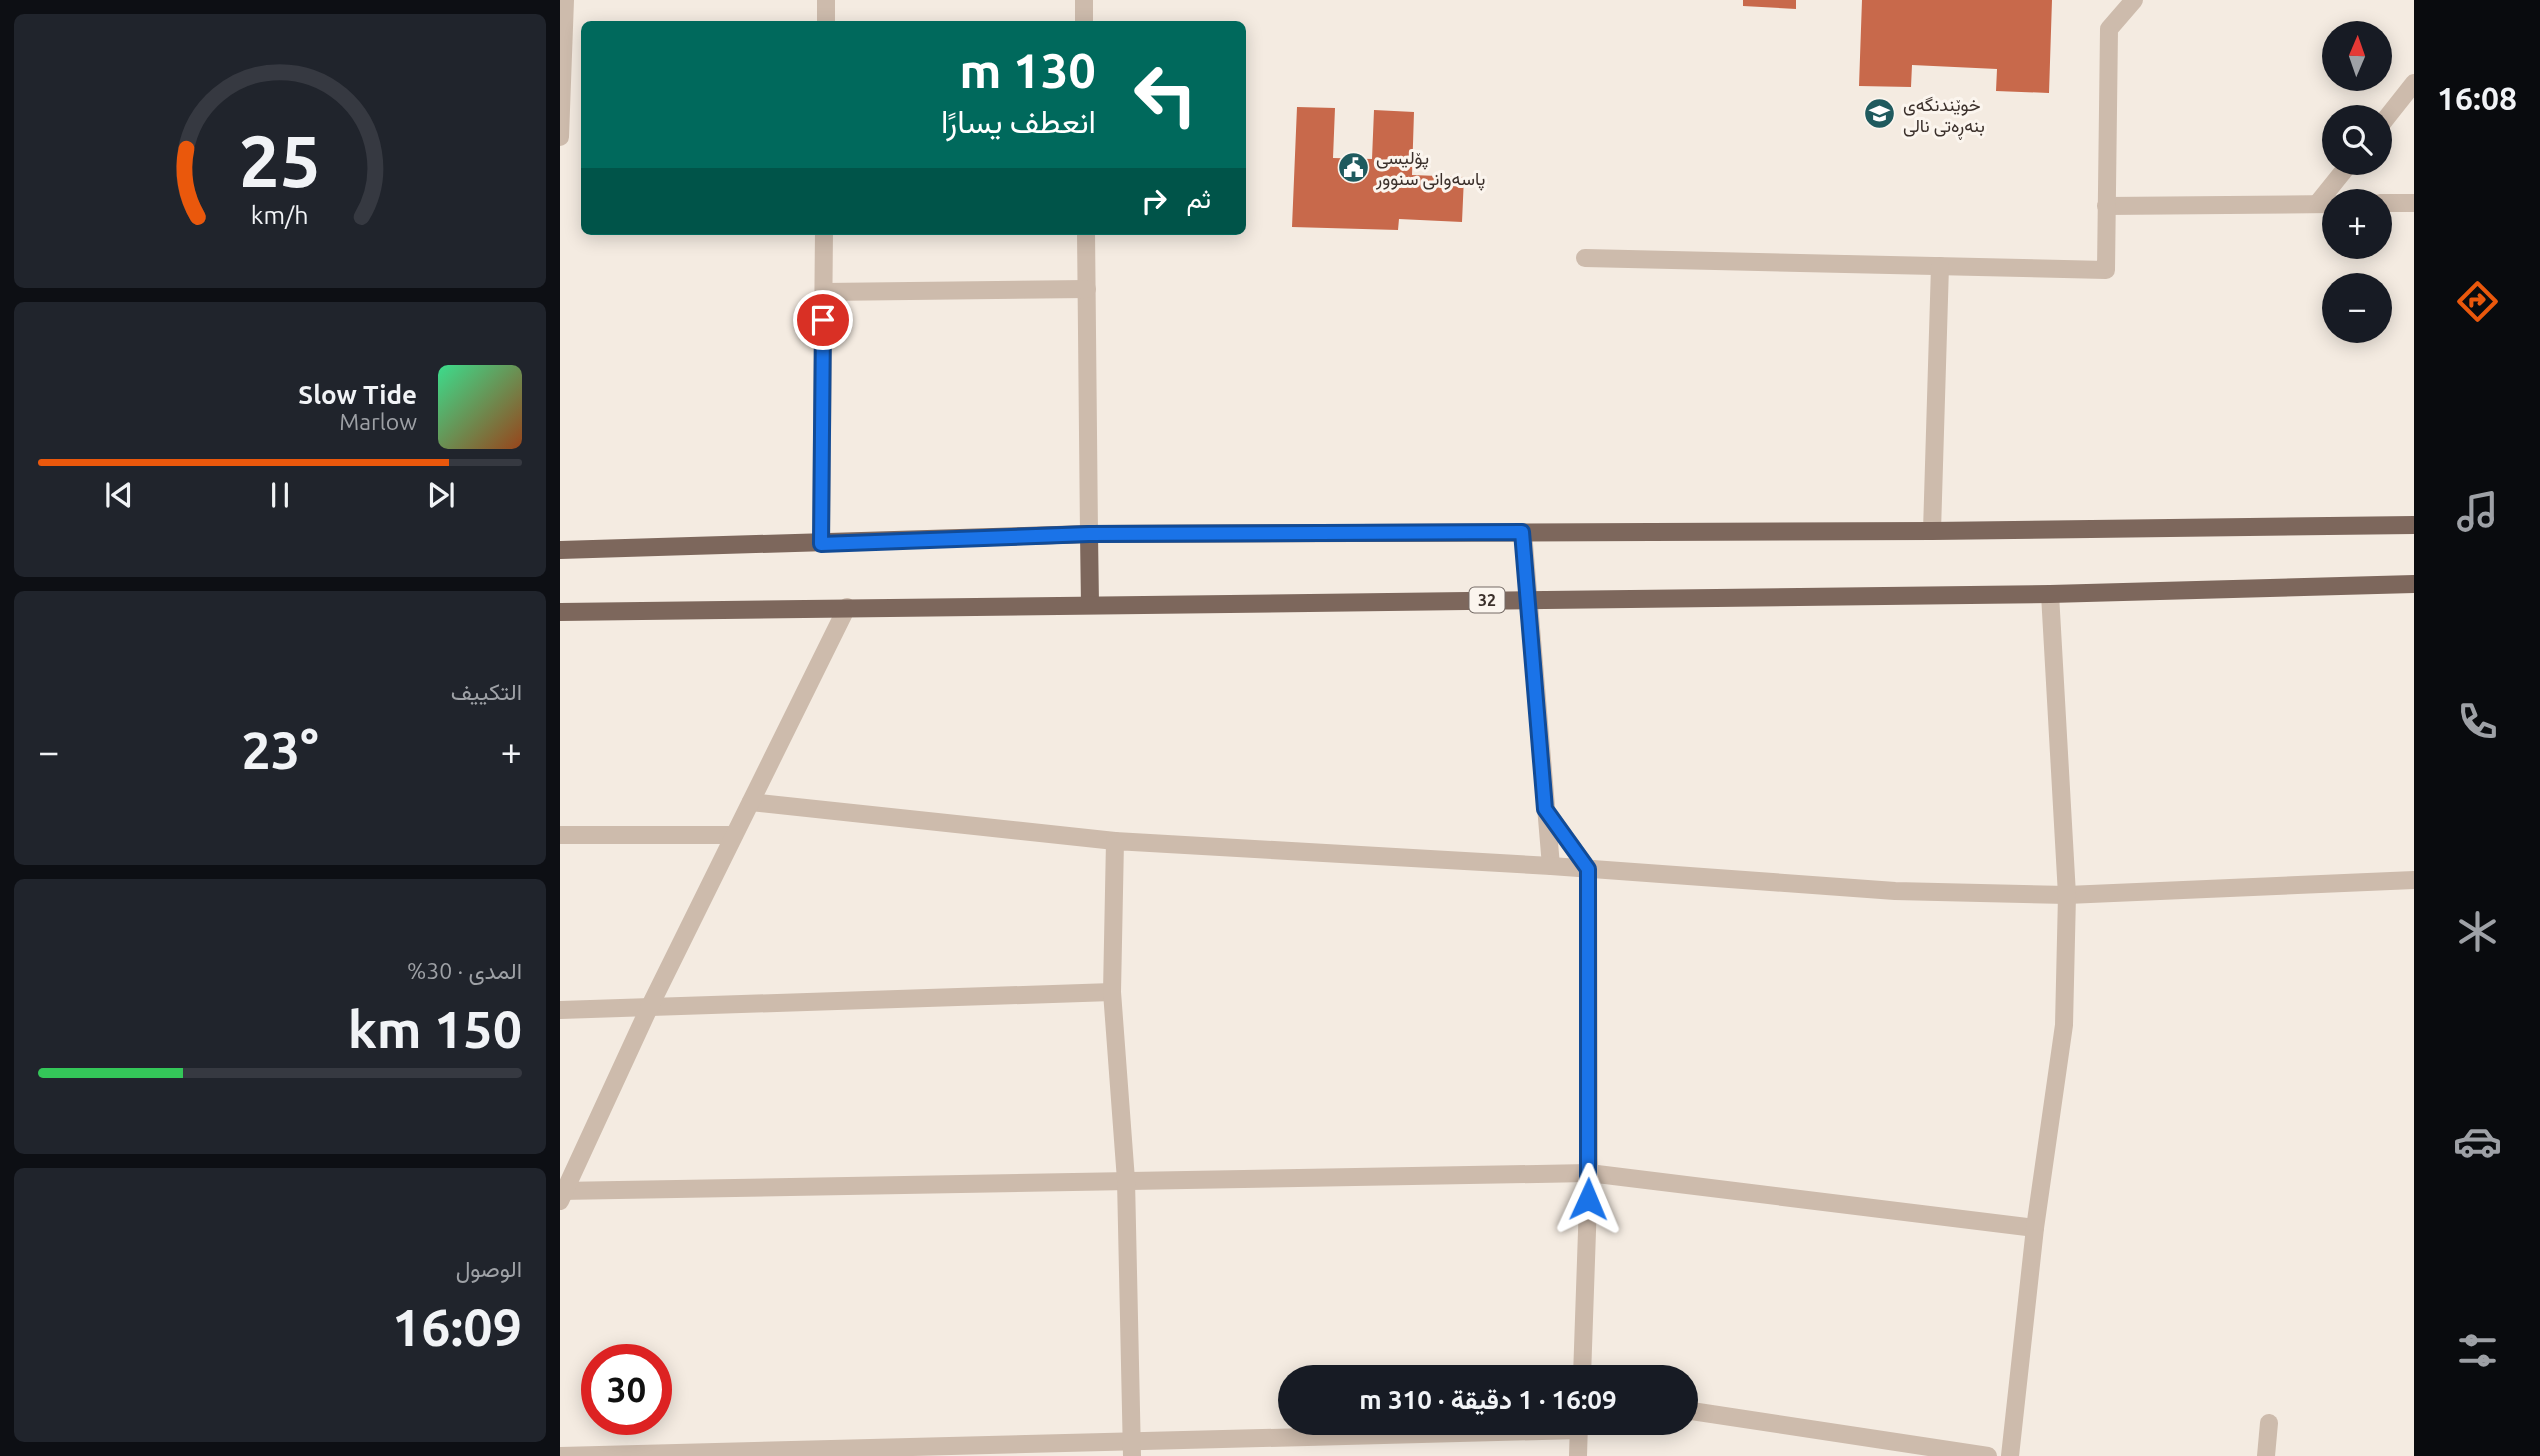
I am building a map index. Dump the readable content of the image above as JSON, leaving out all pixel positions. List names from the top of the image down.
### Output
{
  "streets": {
    "main road": ["32"]
  },
  "places": {
    "school or university": ["خوێندنگەی بنەڕەتی نالی"],
    "public building": ["پۆلیسی پاسەوانی سنوور"]
  },
  "north": "top",
  "page": {
    "tabs": "16:08",
    "map_buttons": ["+", "−"],
    "turn": ["130 m", "انعطف يسارًا"],
    "then": "ثم",
    "song": ["Slow Tide", "Marlow"],
    "tile": [
      "التكييف",
      ["المدى · 30%", "150 km"],
      ["الوصول", "16:09"]
    ],
    "heat": ["−", "23°", "+"],
    "limit": "30",
    "trip": "16:09 · 1 دقيقة · 310 m",
    "gauge": ["25", "km/h"]
  }
}
